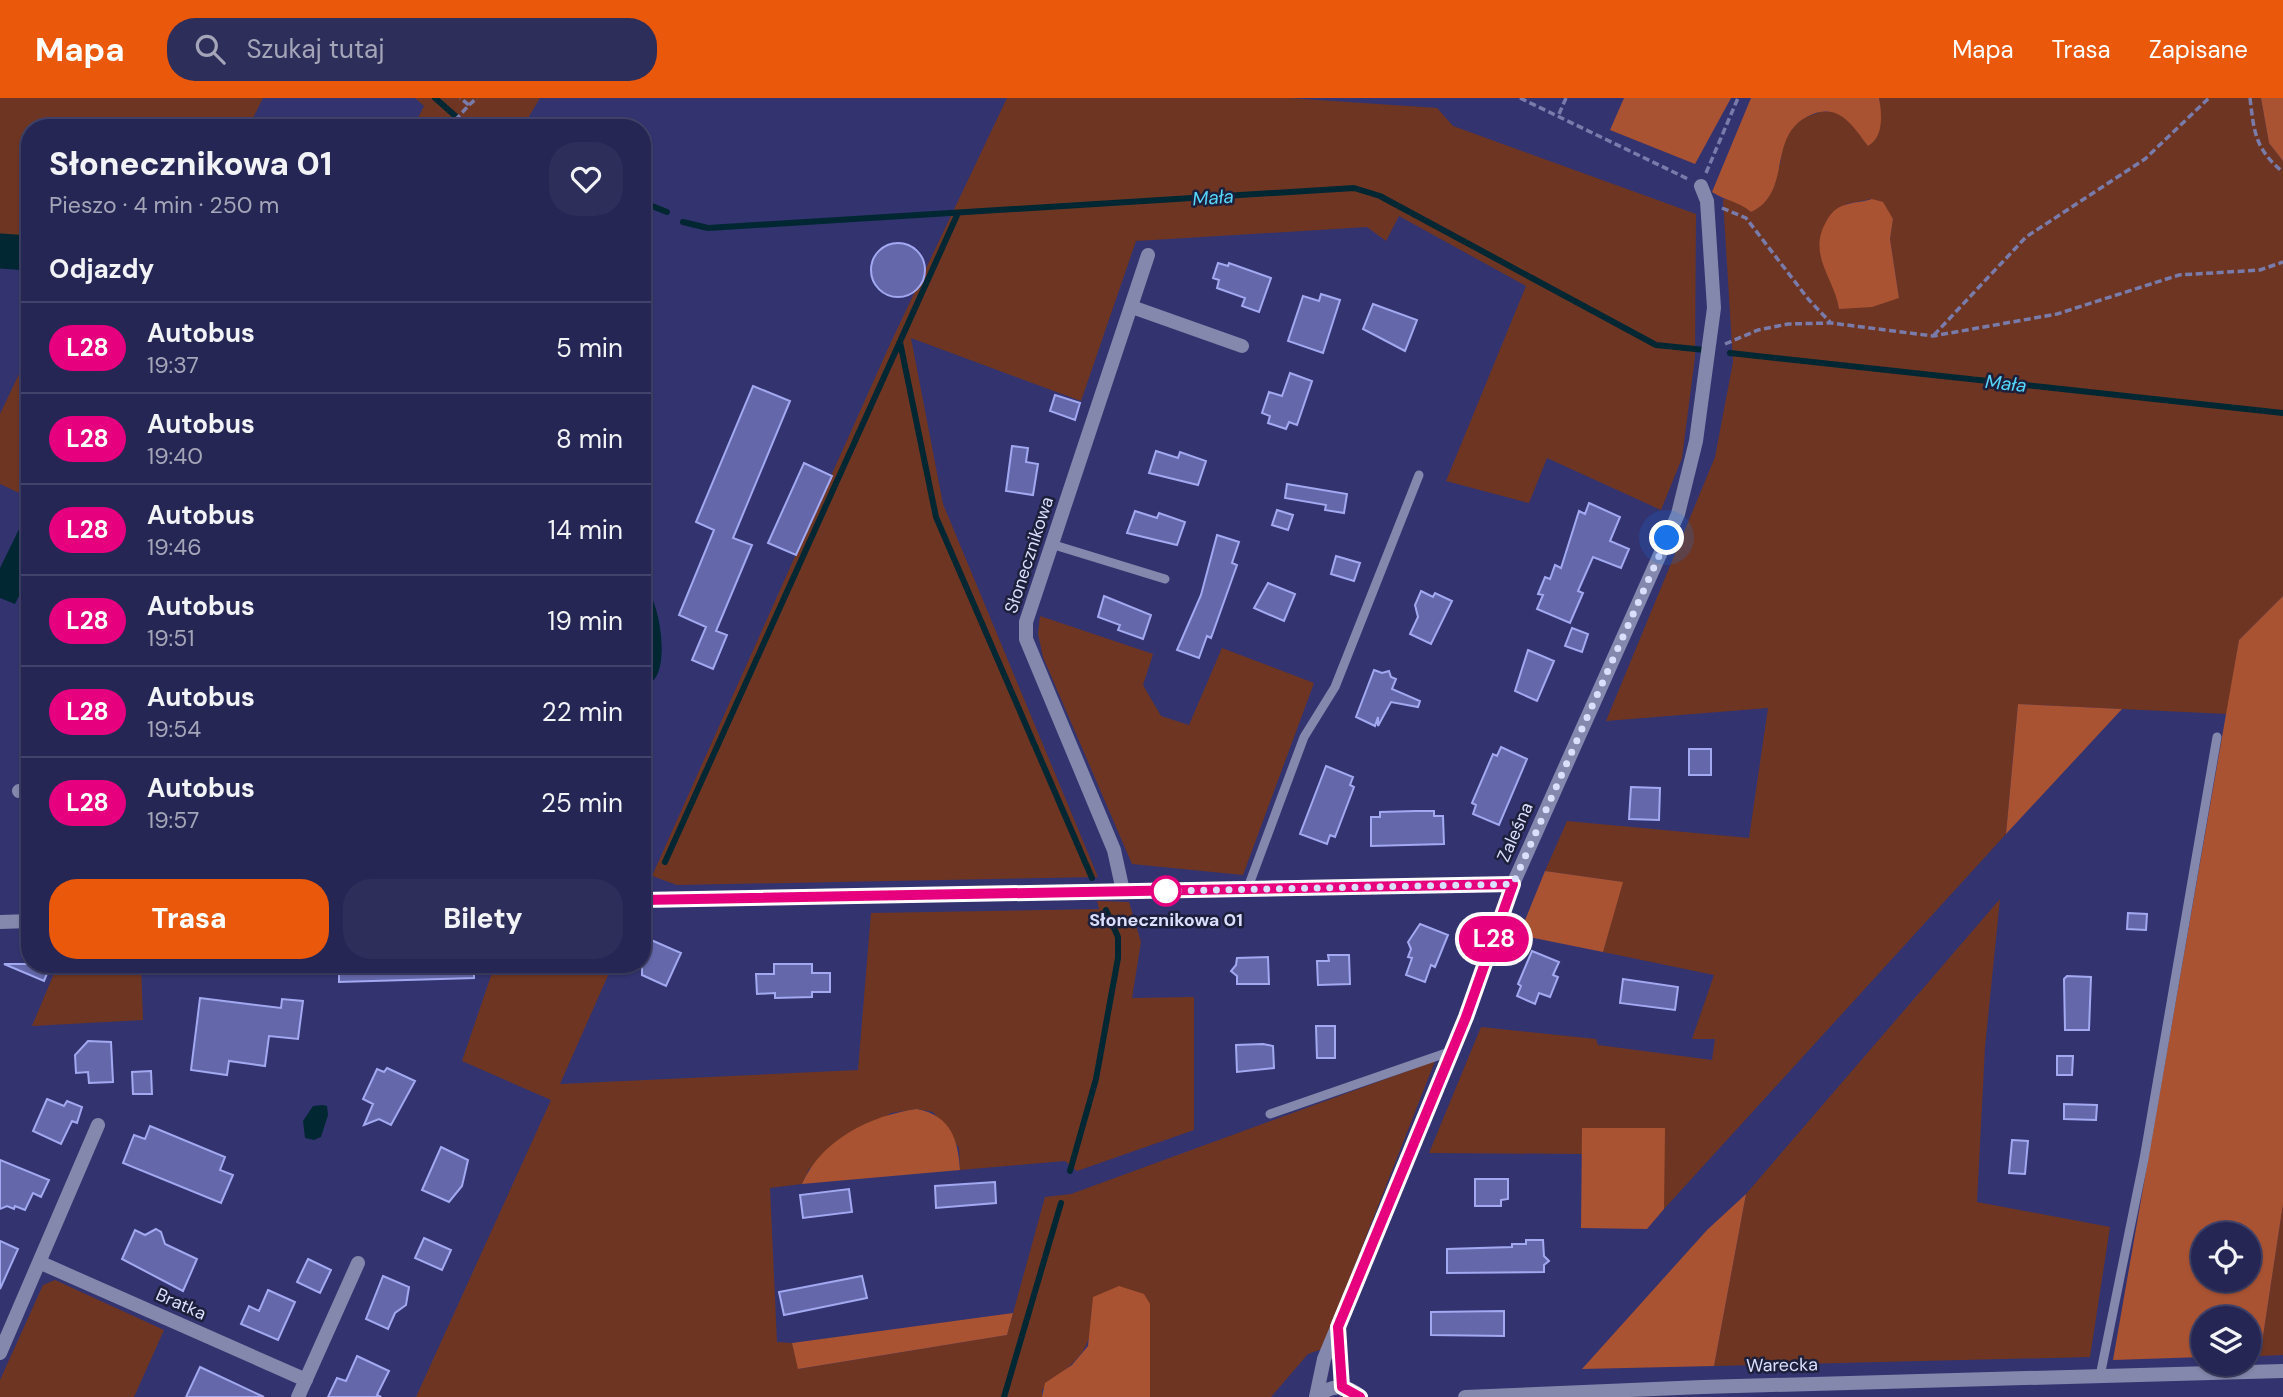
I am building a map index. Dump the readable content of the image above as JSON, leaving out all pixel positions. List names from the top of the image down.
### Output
{
  "streets": {
    "street": [
      "Słonecznikowa",
      "Zaleśna",
      "Bratka",
      "Warecka"
    ]
  },
  "water": ["Mała"],
  "places": ["Słonecznikowa 01"],
  "lines": ["bus line L28"],
  "page": {
    "header": "Mapa",
    "search": "Szukaj tutaj",
    "nav": ["Mapa", "Trasa", "Zapisane"],
    "on_map": "L28",
    "heading": [
      ["Słonecznikowa 01", "Pieszo · 4 min · 250 m"],
      "Odjazdy"
    ],
    "list": [
      {
        "mark": "L28",
        "name": "Autobus",
        "note": "19:37",
        "value": "5 min"
      },
      {
        "mark": "L28",
        "name": "Autobus",
        "note": "19:40",
        "value": "8 min"
      },
      {
        "mark": "L28",
        "name": "Autobus",
        "note": "19:46",
        "value": "14 min"
      },
      {
        "mark": "L28",
        "name": "Autobus",
        "note": "19:51",
        "value": "19 min"
      },
      {
        "mark": "L28",
        "name": "Autobus",
        "note": "19:54",
        "value": "22 min"
      },
      {
        "mark": "L28",
        "name": "Autobus",
        "note": "19:57",
        "value": "25 min"
      }
    ],
    "buttons": ["Trasa", "Bilety"]
  }
}
